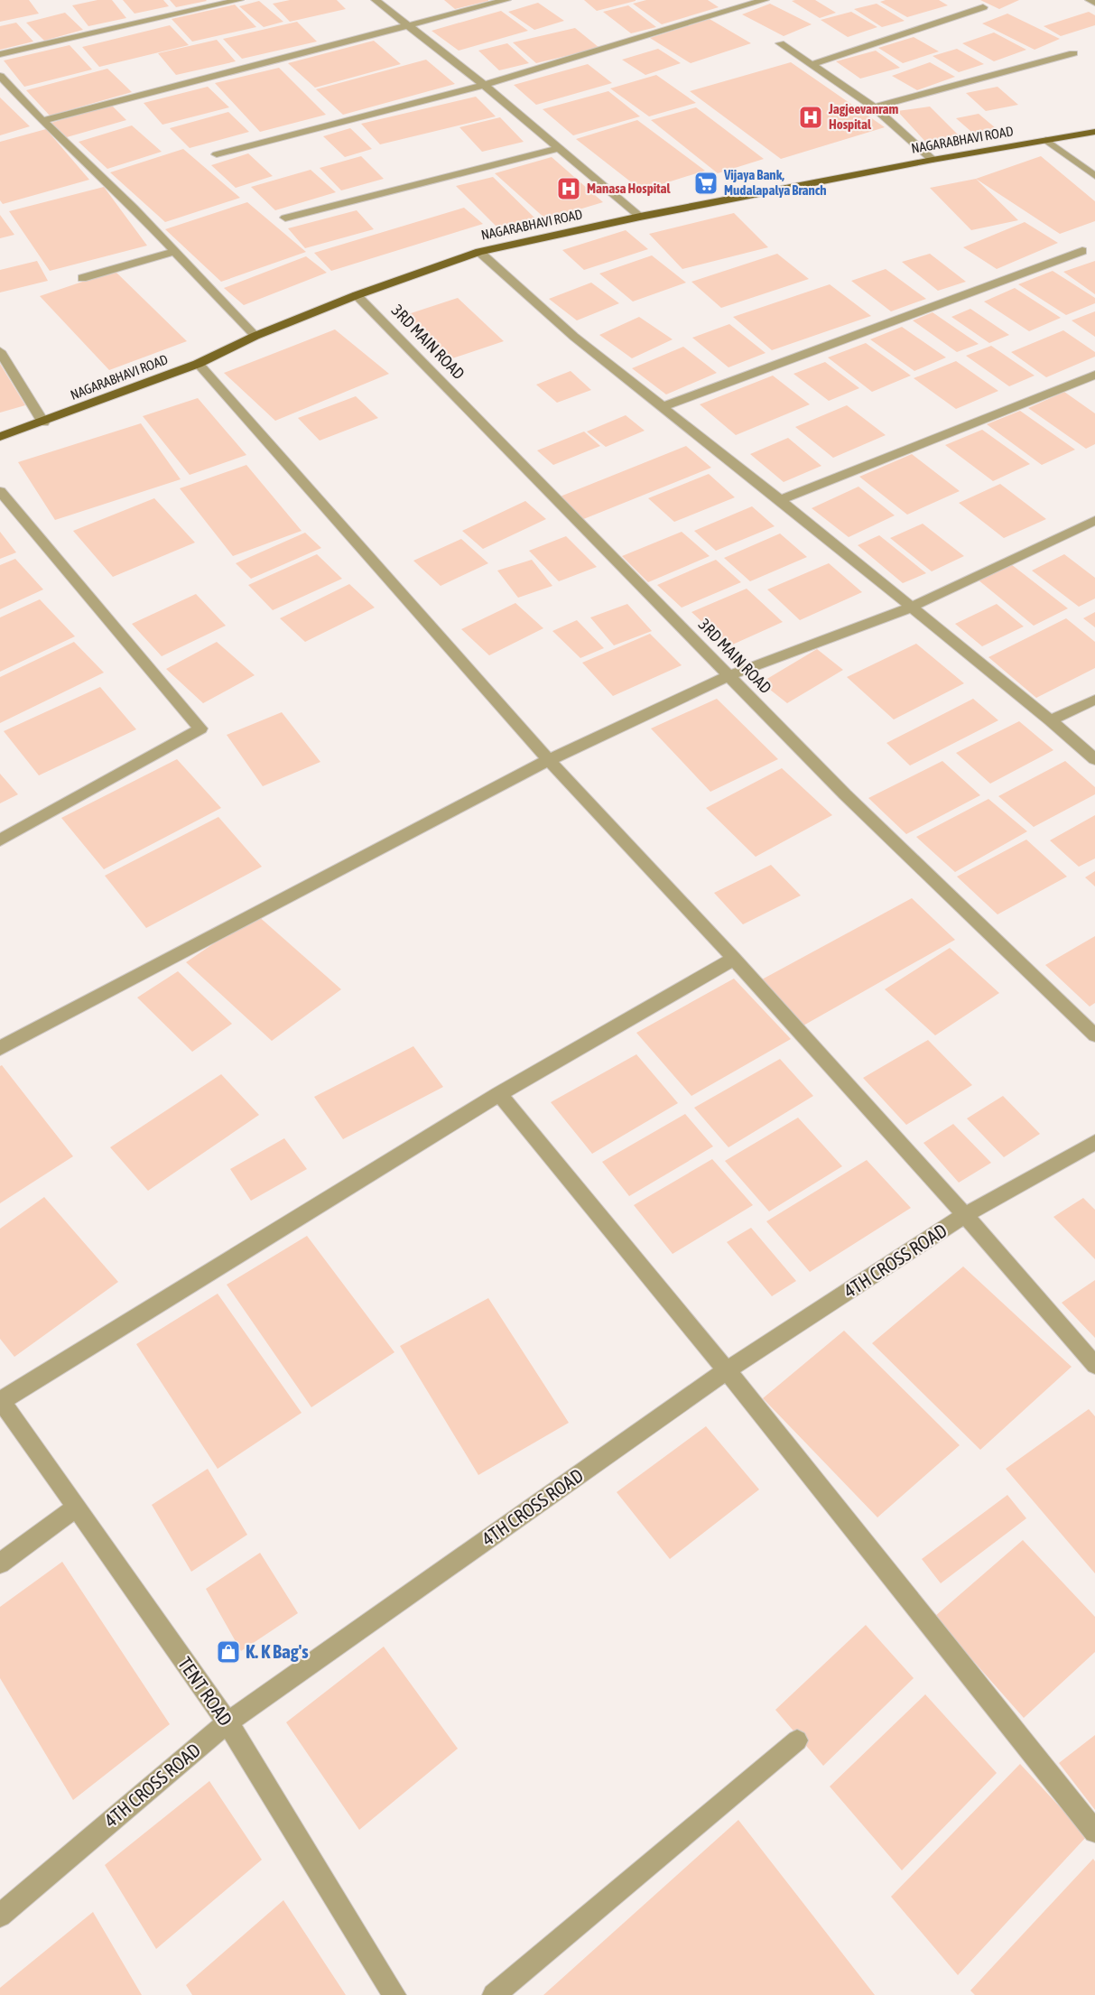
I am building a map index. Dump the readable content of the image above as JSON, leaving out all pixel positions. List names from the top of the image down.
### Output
{
  "streets": {
    "main road": ["NAGARABHAVI ROAD"],
    "street": ["3RD MAIN ROAD", "4TH CROSS ROAD", "TENT ROAD"]
  },
  "crossings": [
    ["NAGARABHAVI ROAD", "3RD MAIN ROAD"],
    ["4TH CROSS ROAD", "TENT ROAD"]
  ],
  "places": {
    "hospital": ["Jagjeevanram Hospital", "Manasa Hospital"],
    "supermarket": ["Vijaya Bank, Mudalapalya Branch"],
    "shop": ["K. K Bag's"]
  }
}
